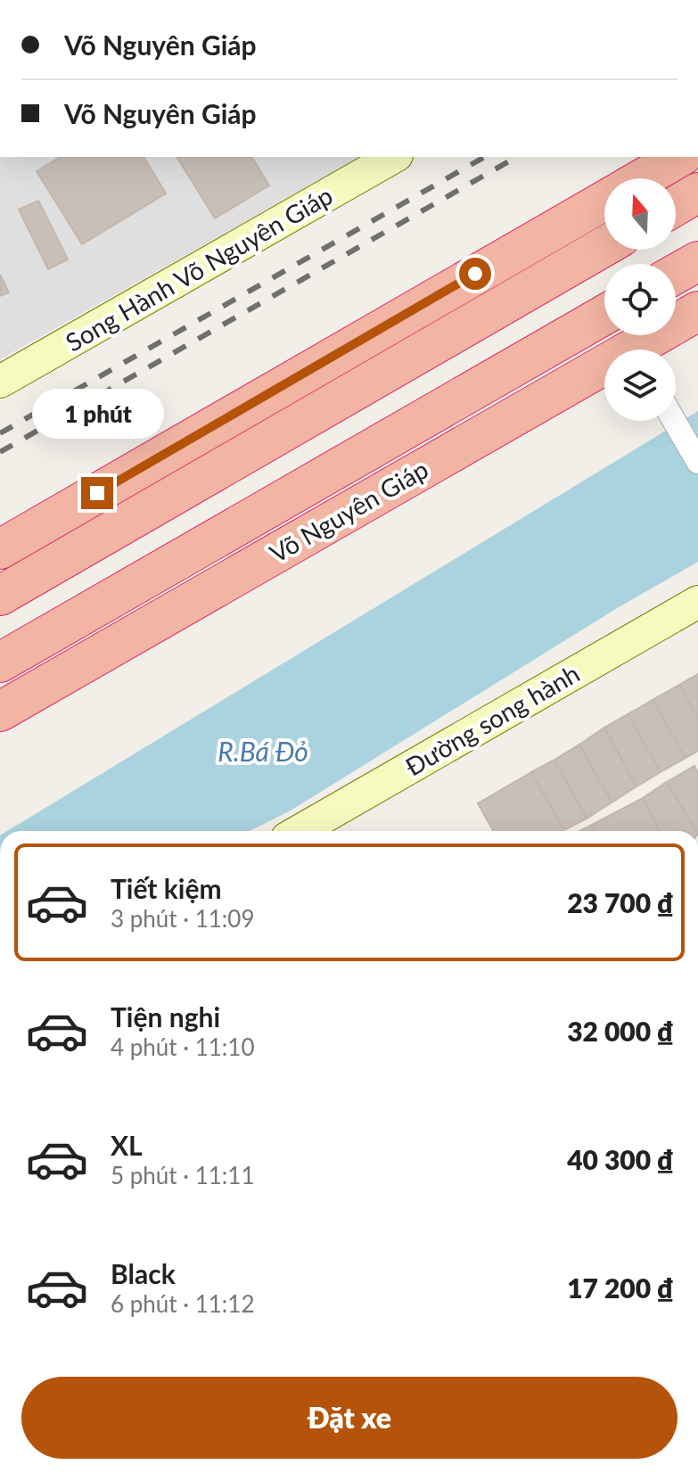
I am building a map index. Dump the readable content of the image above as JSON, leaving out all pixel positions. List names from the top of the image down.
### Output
{
  "streets": {
    "highway": ["Võ Nguyên Giáp"],
    "main road": ["Song Hành Võ Nguyên Giáp", "Đường song hành"]
  },
  "water": ["R.Bá Đỏ"],
  "north": "top",
  "page": {
    "banner": ["Võ Nguyên Giáp", "Võ Nguyên Giáp"],
    "bubble": "1 phút",
    "list": [
      {
        "name": "Tiết kiệm",
        "note": "3 phút · 11:09",
        "value": "23 700 ₫"
      },
      {
        "name": "Tiện nghi",
        "note": "4 phút · 11:10",
        "value": "32 000 ₫"
      },
      {
        "name": "XL",
        "note": "5 phút · 11:11",
        "value": "40 300 ₫"
      },
      {
        "name": "Black",
        "note": "6 phút · 11:12",
        "value": "17 200 ₫"
      }
    ],
    "buttons": "Đặt xe"
  }
}
